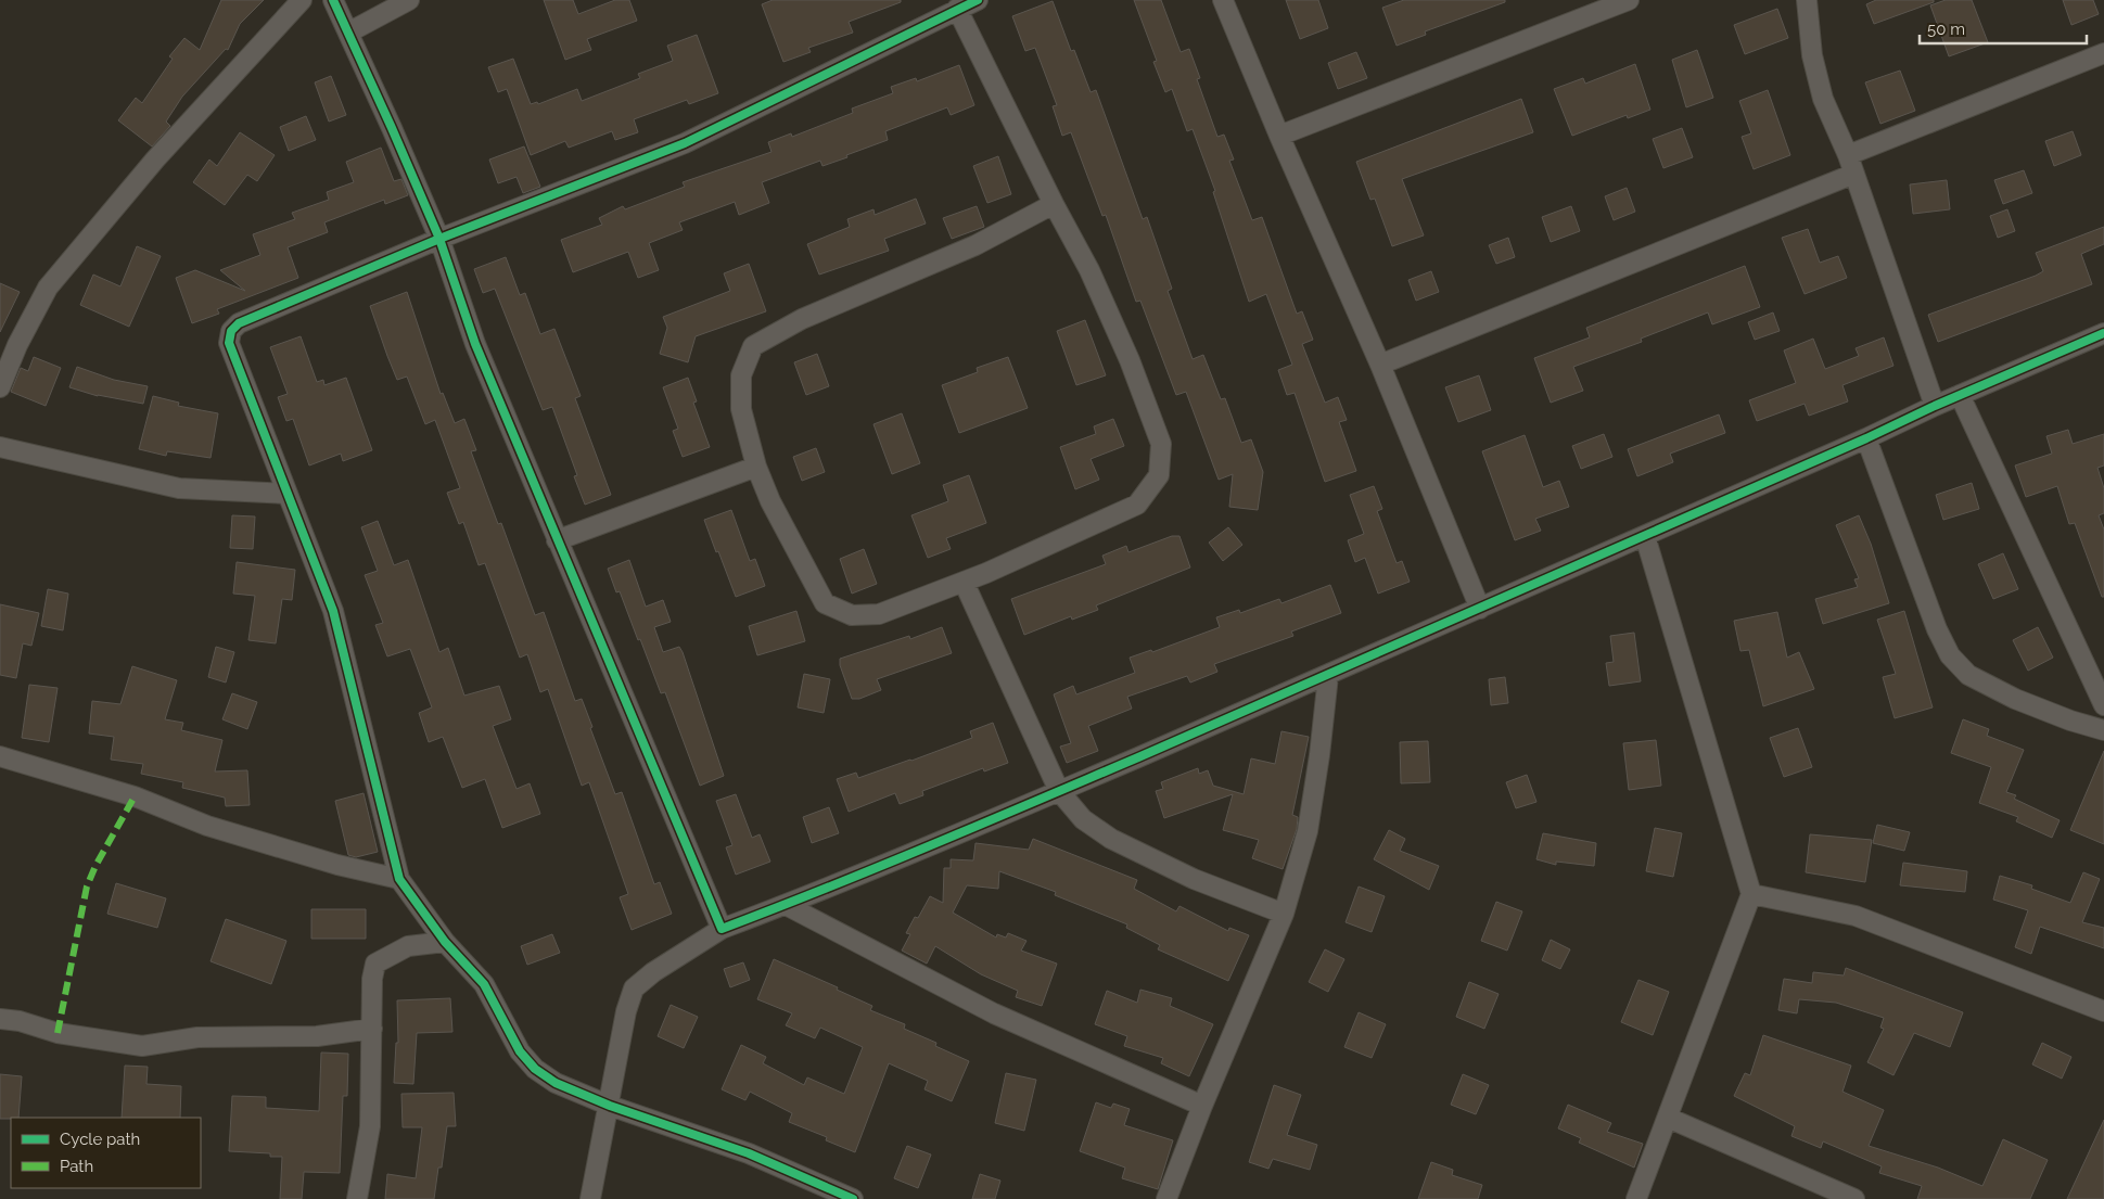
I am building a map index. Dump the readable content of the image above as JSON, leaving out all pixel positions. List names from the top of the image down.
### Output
{
  "legend": ["Cycle path", "Path"],
  "scale_bar": "50 m"
}
